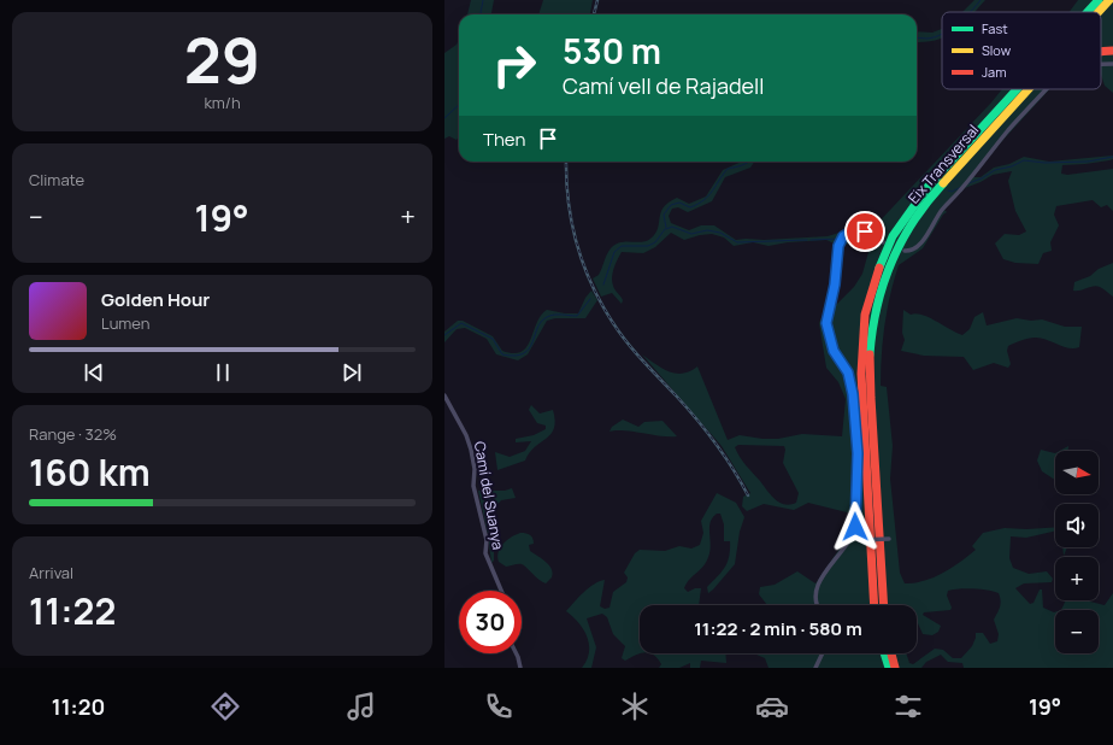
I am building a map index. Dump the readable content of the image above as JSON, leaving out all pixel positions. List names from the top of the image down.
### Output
{
  "streets": {
    "highway": ["Eix Transversal"],
    "street": ["Camí del Suanya"]
  },
  "legend": ["Fast", "Slow", "Jam"],
  "north": "right",
  "page": {
    "tile": [
      ["29", "km/h"],
      "Climate",
      ["Range · 32%", "160 km"],
      ["Arrival", "11:22"]
    ],
    "turn": ["530 m", "Camí vell de Rajadell"],
    "then": "Then",
    "heat": ["−", "19°", "+"],
    "song": ["Golden Hour", "Lumen"],
    "map_buttons": ["+", "−"],
    "limit": "30",
    "trip": "11:22 · 2 min · 580 m",
    "tabs": ["11:20", "19°"]
  }
}
